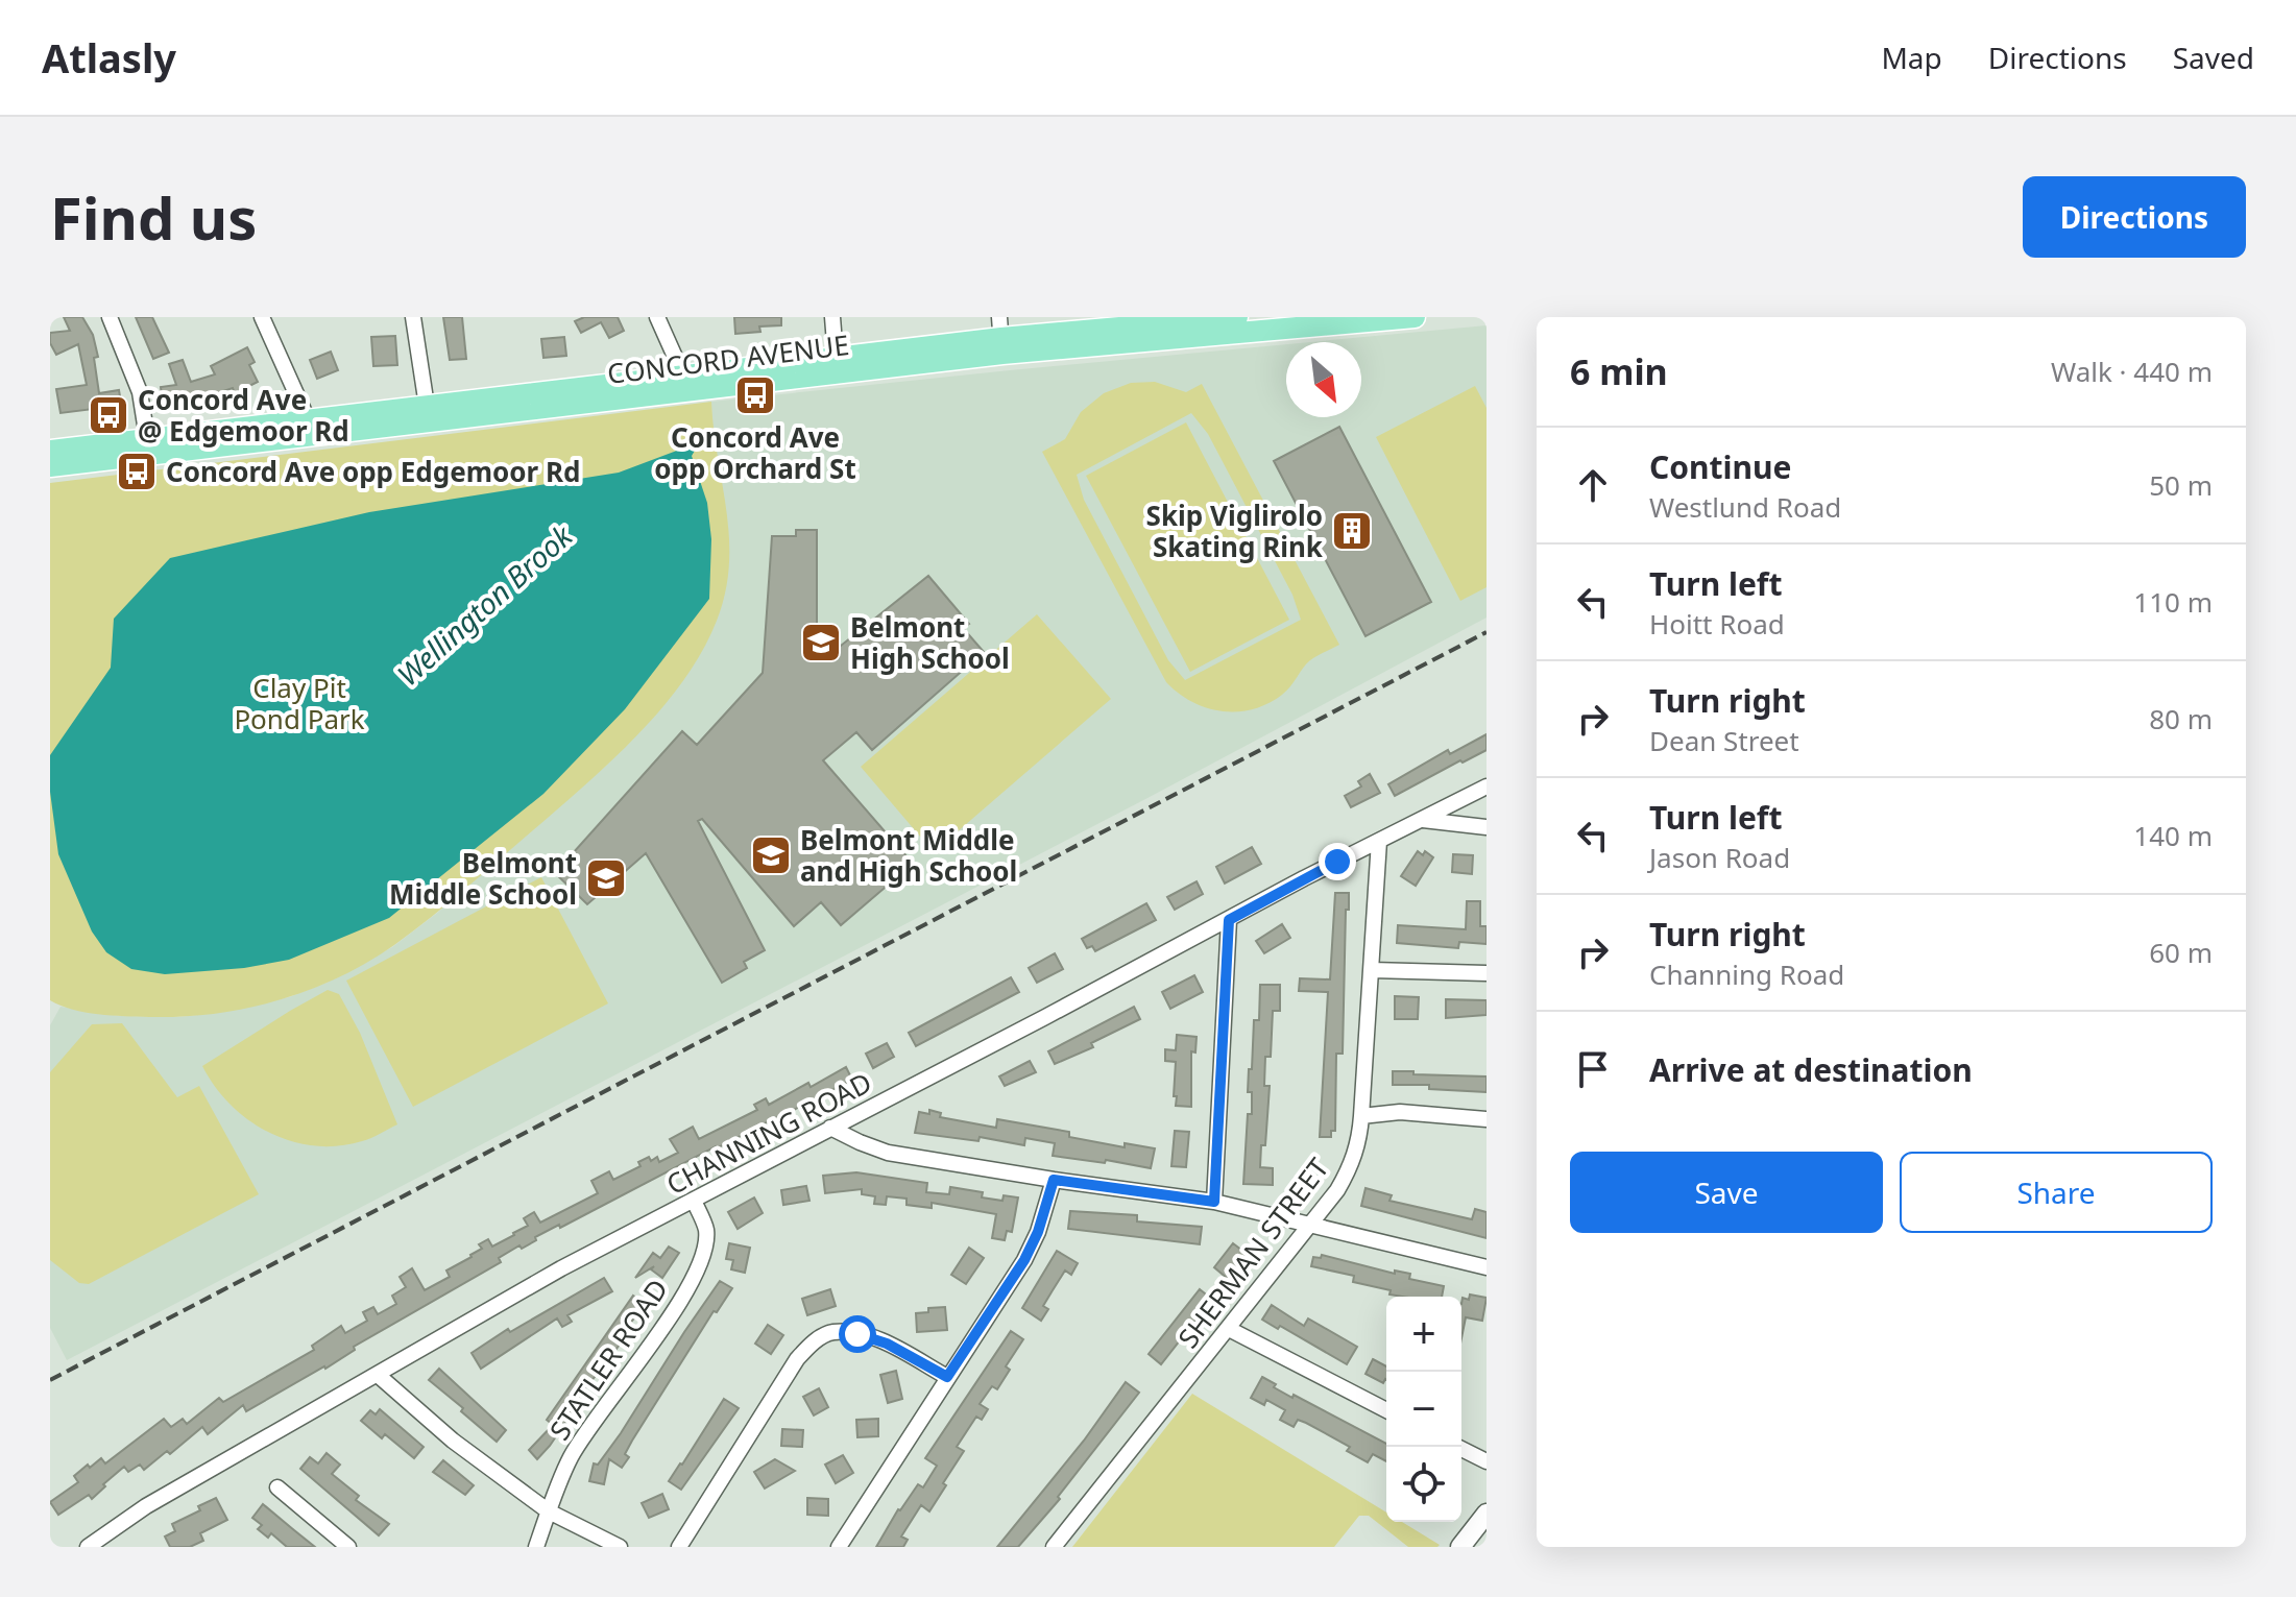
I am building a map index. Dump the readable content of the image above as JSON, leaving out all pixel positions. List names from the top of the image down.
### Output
{
  "streets": {
    "main road": ["CONCORD AVENUE"],
    "street": ["CHANNING ROAD", "SHERMAN STREET", "STATLER ROAD"]
  },
  "crossings": [
    ["CHANNING ROAD", "SHERMAN STREET"],
    ["CHANNING ROAD", "STATLER ROAD"]
  ],
  "water": ["Wellington Brook"],
  "parks": ["Clay Pit Pond Park"],
  "places": {
    "bus stop": ["Concord Ave opp Orchard St", "Concord Ave @ Edgemoor Rd", "Concord Ave opp Edgemoor Rd"],
    "building": ["Skip Viglirolo Skating Rink"],
    "school or university": ["Belmont High School", "Belmont Middle and High School", "Belmont Middle School"]
  },
  "north": "bottom right",
  "page": {
    "header": "Atlasly",
    "nav": ["Map", "Directions", "Saved"],
    "buttons": [
      "Directions",
      ["Save", "Share"]
    ],
    "title": "Find us",
    "heading": ["6 min", "Walk · 440 m"],
    "list": [
      ["Continue", "Westlund Road", "50 m"],
      ["Turn left", "Hoitt Road", "110 m"],
      ["Turn right", "Dean Street", "80 m"],
      ["Turn left", "Jason Road", "140 m"],
      ["Turn right", "Channing Road", "60 m"],
      "Arrive at destination"
    ],
    "map_buttons": ["+", "−"]
  }
}
